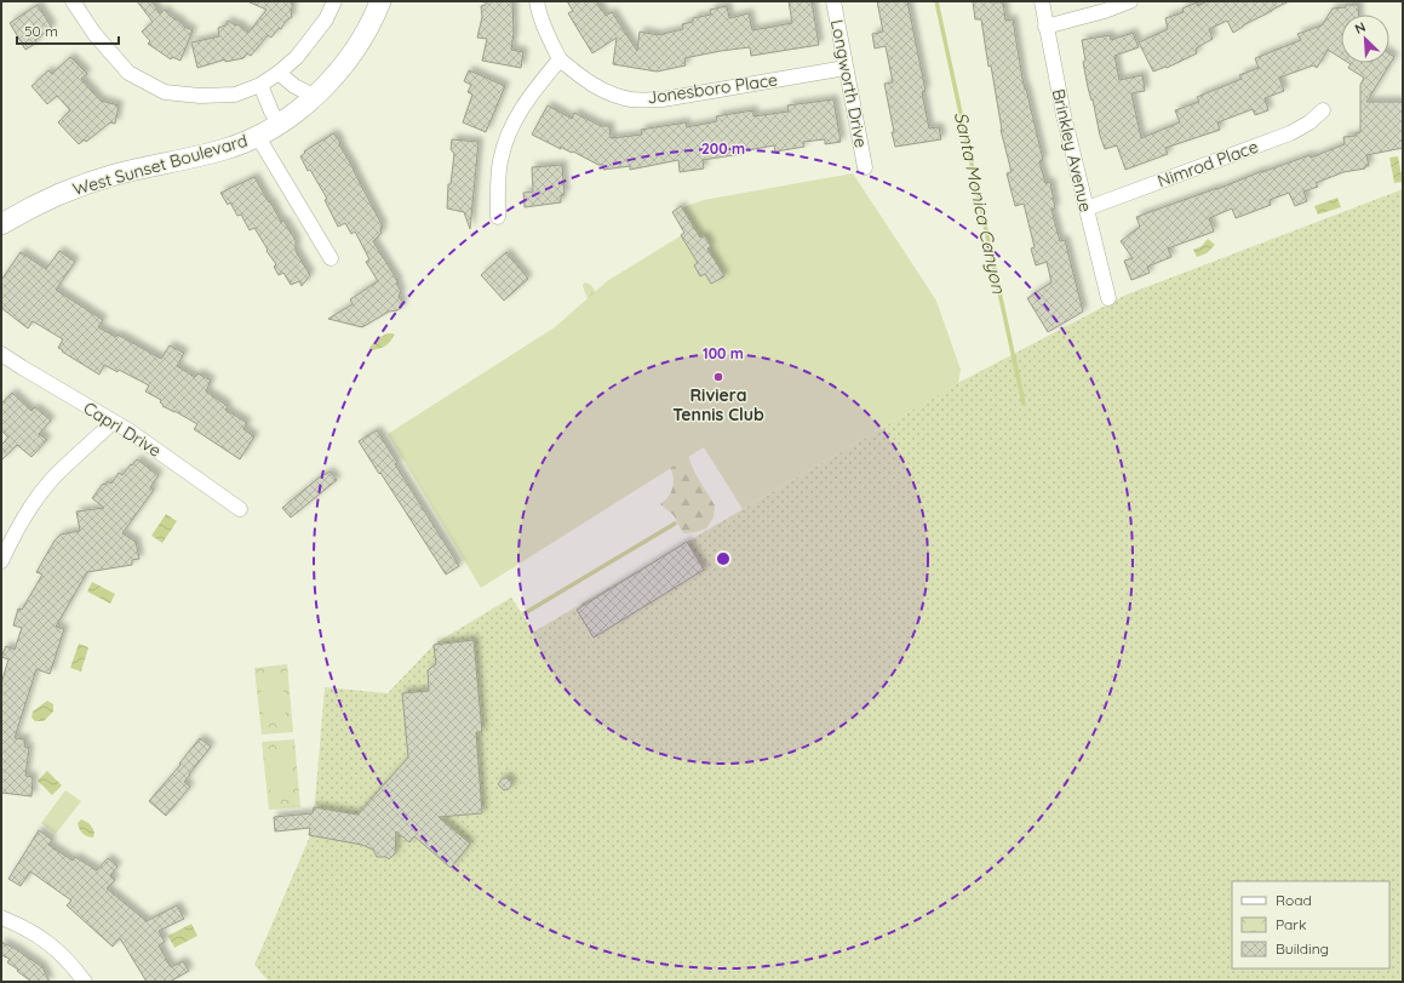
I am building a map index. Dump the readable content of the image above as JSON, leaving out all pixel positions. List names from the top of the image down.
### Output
{
  "streets": {
    "main road": ["West Sunset Boulevard"],
    "street": [
      "Longworth Drive",
      "Jonesboro Place",
      "Brinkley Avenue",
      "Nimrod Place",
      "Capri Drive"
    ]
  },
  "crossings": [
    ["Longworth Drive", "Jonesboro Place"],
    ["Brinkley Avenue", "Nimrod Place"]
  ],
  "water": ["Santa Monica Canyon"],
  "places": ["Riviera Tennis Club"],
  "legend": ["Road", "Park", "Building"],
  "scale_bar": "50 m",
  "north": "top left",
  "rings": ["200 m", "100 m"]
}
